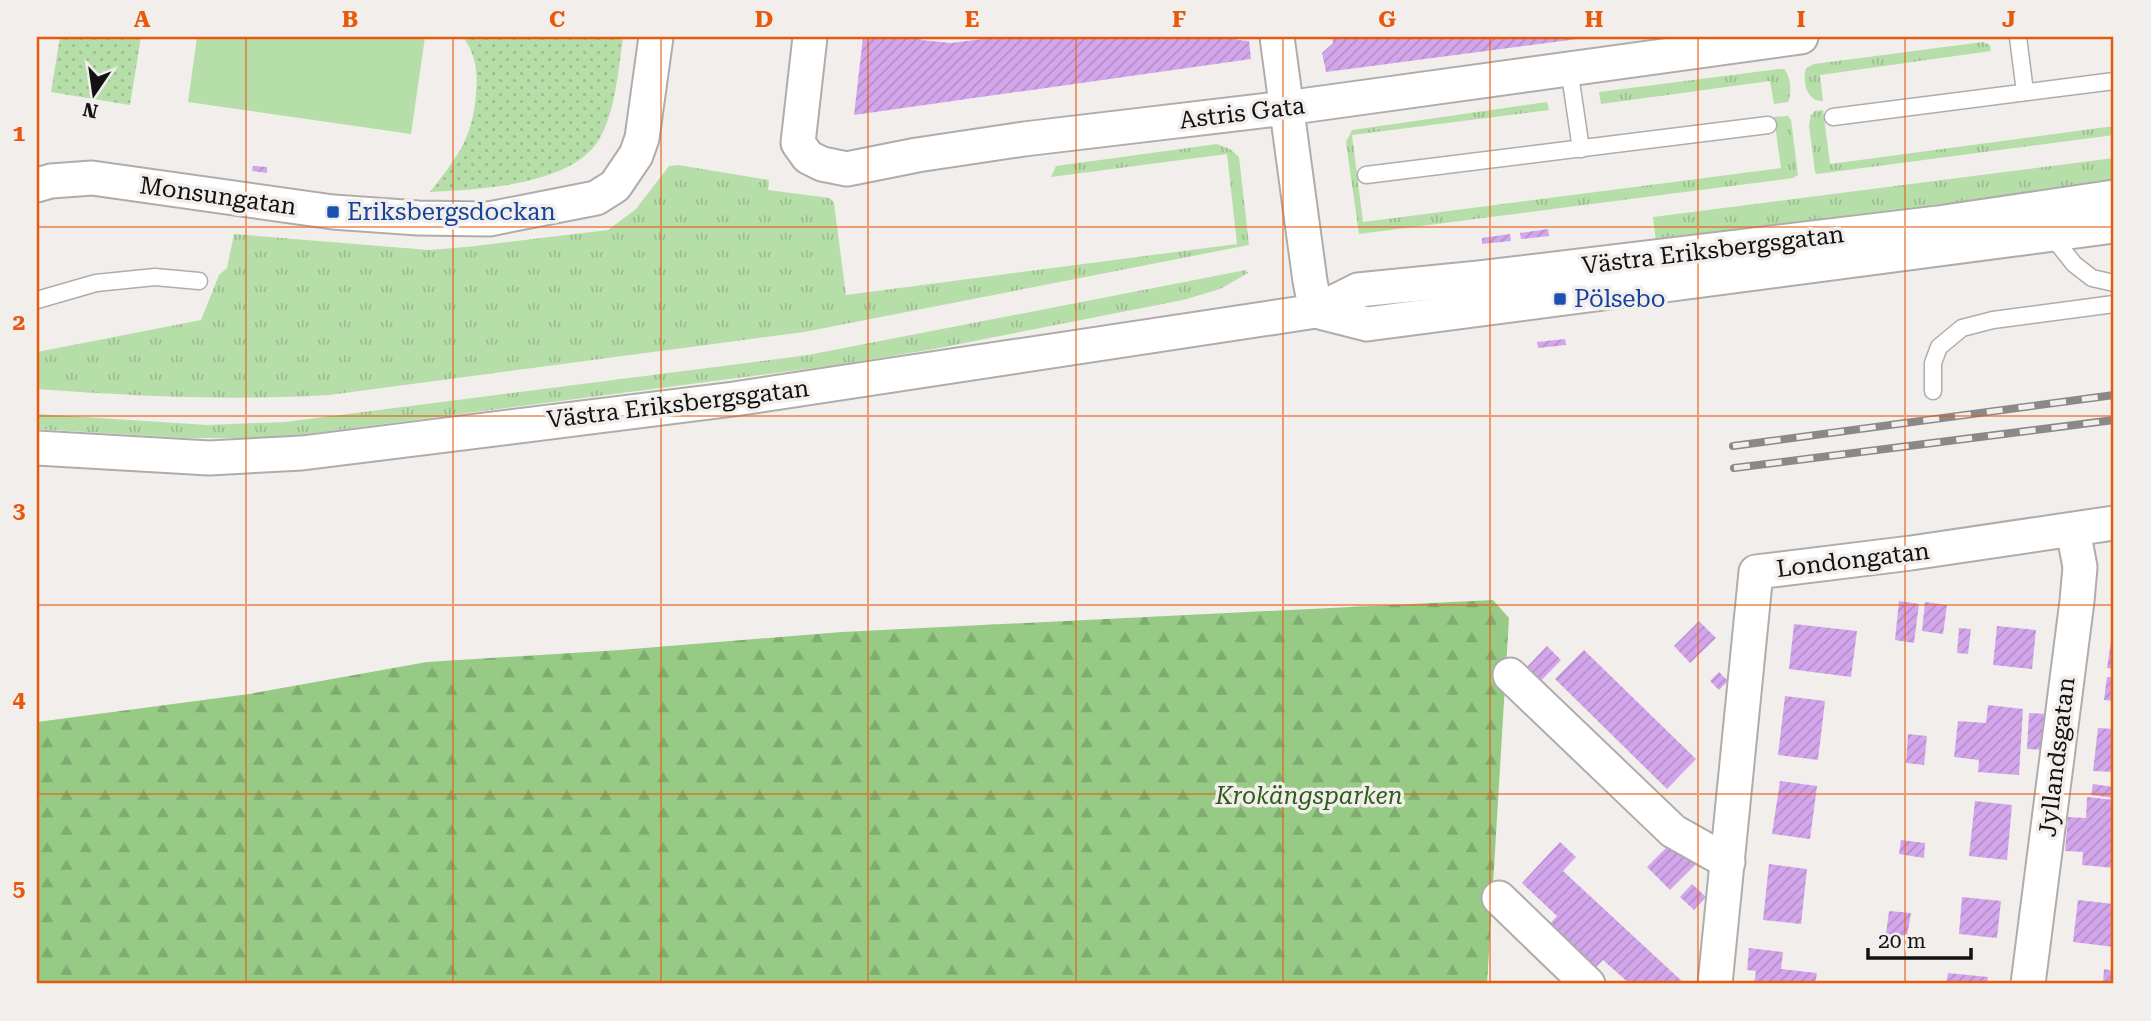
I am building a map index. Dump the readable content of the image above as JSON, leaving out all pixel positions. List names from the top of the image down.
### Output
{
  "streets": {
    "street": [
      "Astris Gata",
      "Monsungatan",
      "Västra Eriksbergsgatan",
      "Londongatan",
      "Jyllandsgatan"
    ]
  },
  "crossings": [
    ["Londongatan", "Jyllandsgatan"]
  ],
  "parks": ["Krokängsparken"],
  "places": {
    "transit": ["Eriksbergsdockan", "Pölsebo"]
  },
  "scale_bar": "20 m",
  "north": "bottom",
  "grid": {
    "columns": [
      "A",
      "B",
      "C",
      "D",
      "E",
      "F",
      "G",
      "H",
      "I",
      "J"
    ],
    "rows": [
      "1",
      "2",
      "3",
      "4",
      "5"
    ]
  }
}
